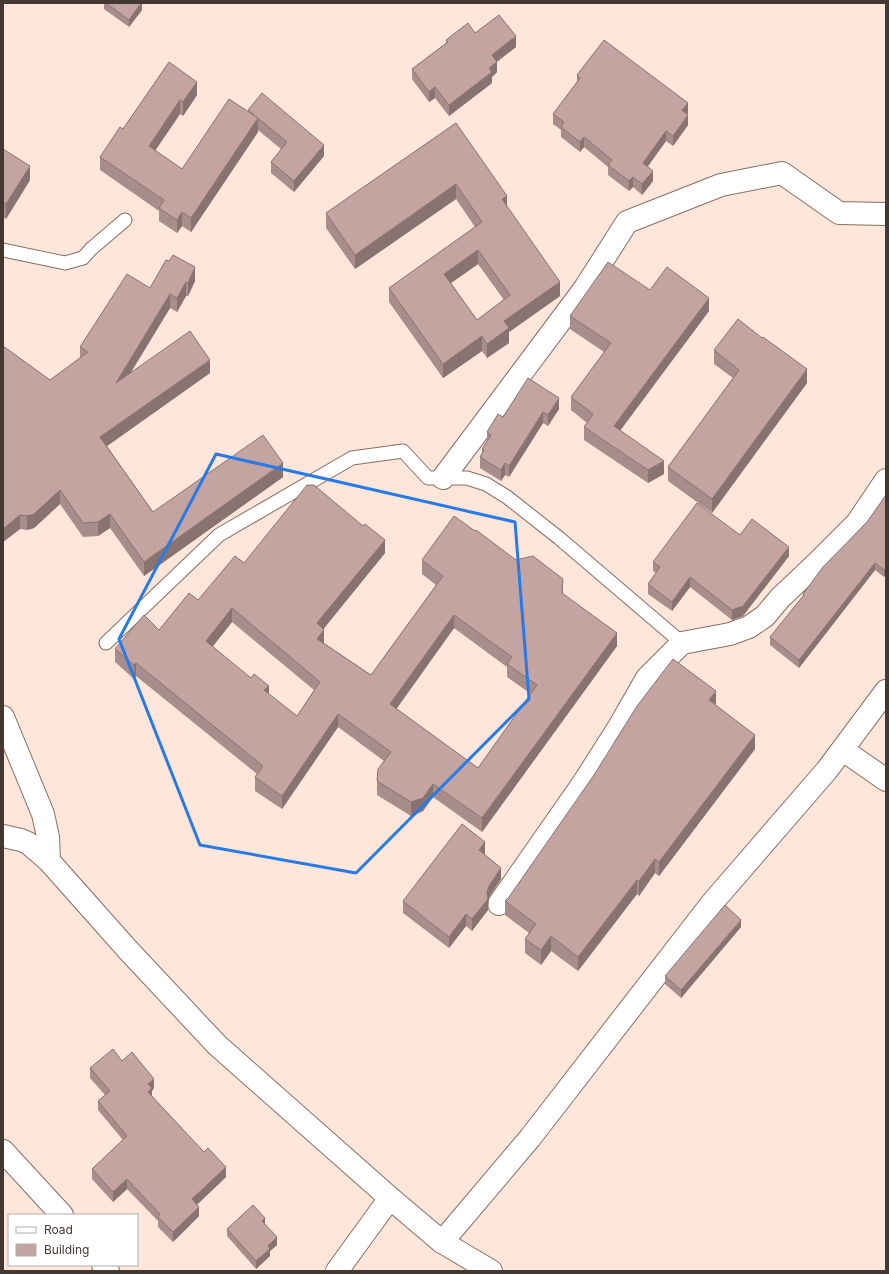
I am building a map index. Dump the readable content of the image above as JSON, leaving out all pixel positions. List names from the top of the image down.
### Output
{
  "legend": ["Road", "Building"]
}
